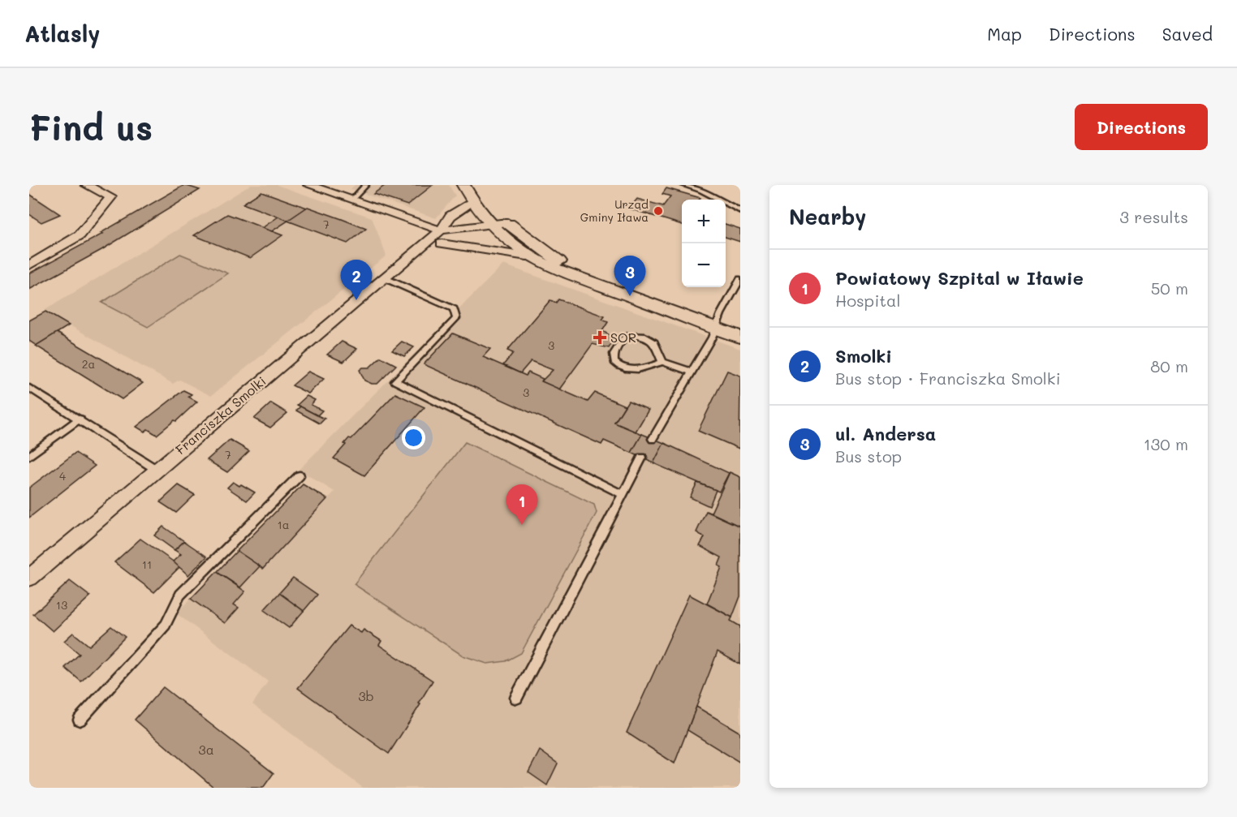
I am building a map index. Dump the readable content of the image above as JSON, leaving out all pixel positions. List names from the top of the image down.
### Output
{
  "streets": {
    "street": ["Franciszka Smolki"]
  },
  "places": {
    "other": ["Urząd Gminy Iława"],
    "health": ["SOR"]
  },
  "house_numbers": [
    "7",
    "3",
    "2a",
    "3",
    "7",
    "4",
    "1a",
    "11",
    "13",
    "3b",
    "3a"
  ],
  "page": {
    "header": "Atlasly",
    "nav": ["Map", "Directions", "Saved"],
    "buttons": "Directions",
    "title": "Find us",
    "heading": ["Nearby", "3 results"],
    "map_buttons": ["+", "−"],
    "list": [
      {
        "mark": "1",
        "name": "Powiatowy Szpital w Iławie",
        "note": "Hospital",
        "value": "50 m"
      },
      {
        "mark": "2",
        "name": "Smolki",
        "note": "Bus stop · Franciszka Smolki",
        "value": "80 m"
      },
      {
        "mark": "3",
        "name": "ul. Andersa",
        "note": "Bus stop",
        "value": "130 m"
      }
    ],
    "pins": ["3", "2", "1"]
  }
}
